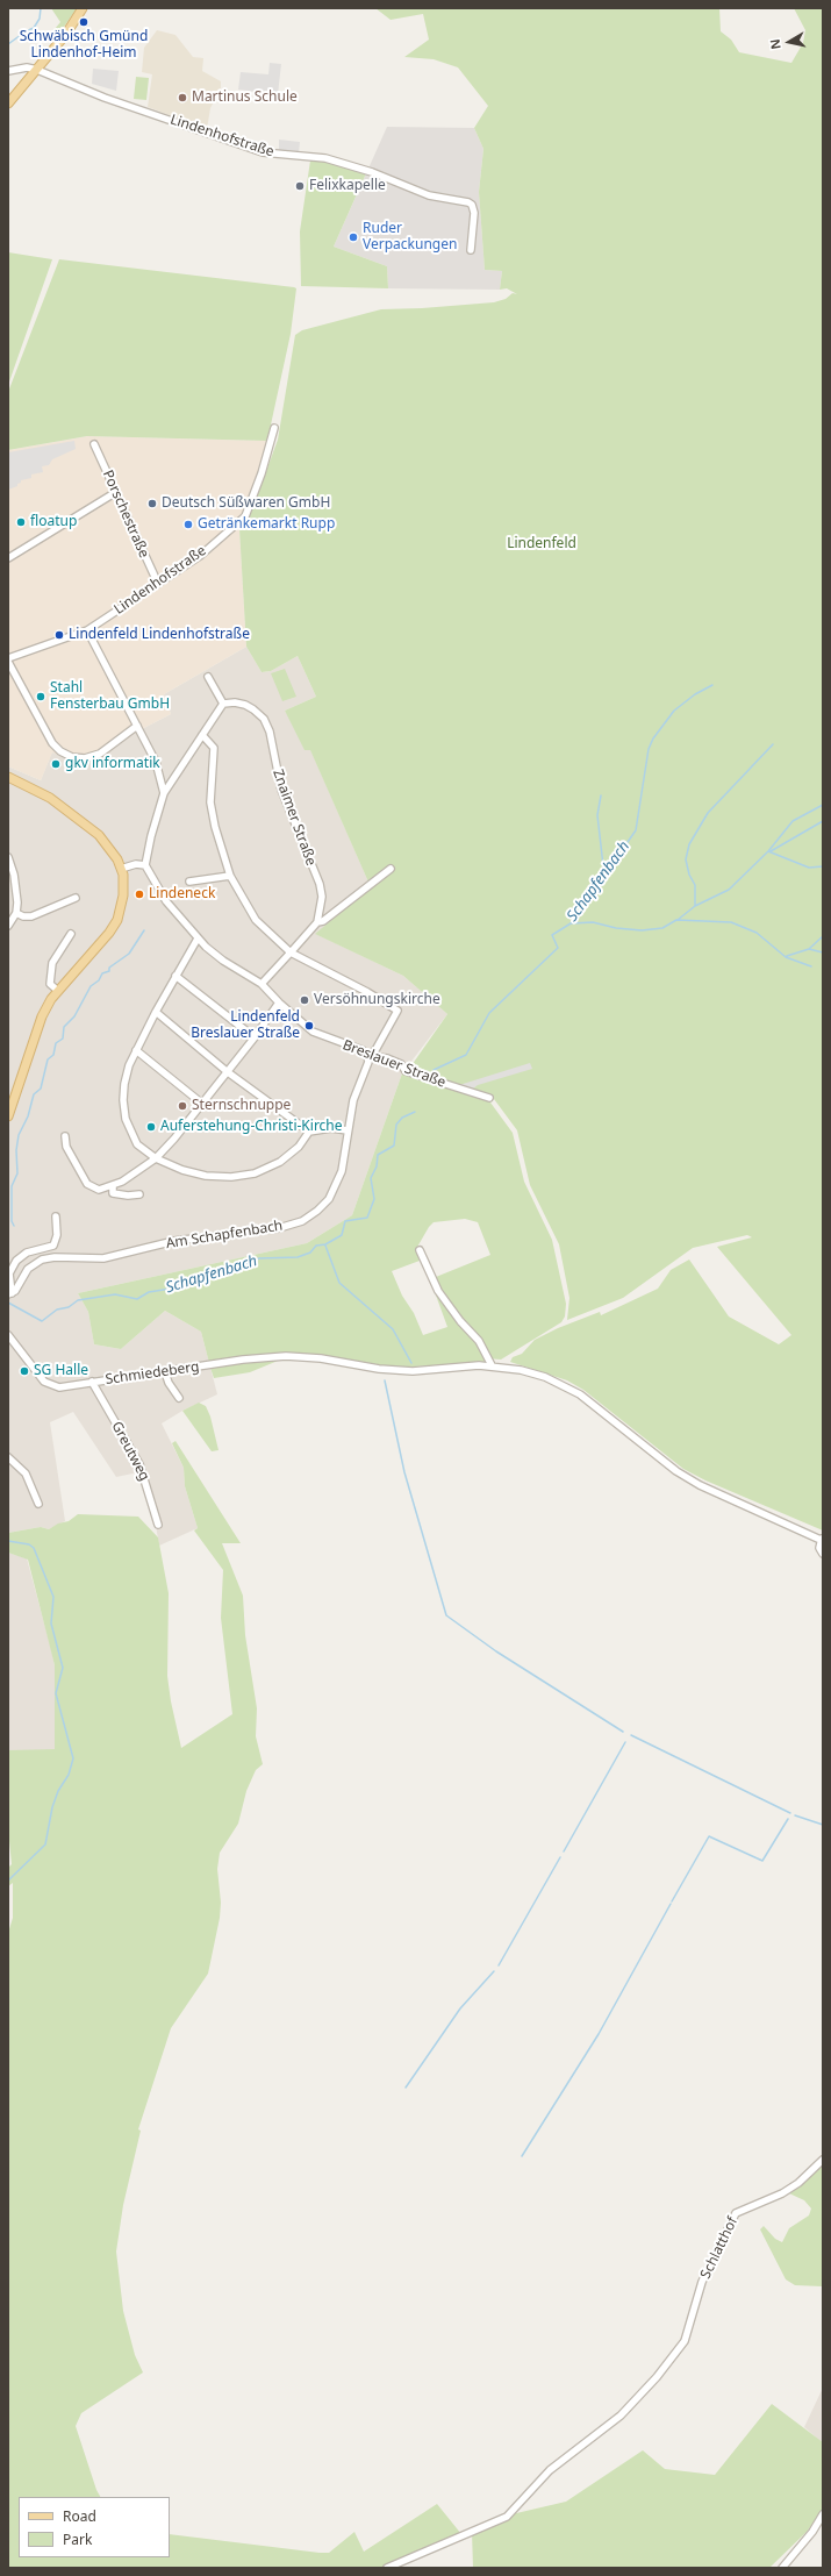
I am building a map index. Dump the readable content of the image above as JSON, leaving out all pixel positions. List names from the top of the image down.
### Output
{
  "streets": {
    "street": [
      "Lindenhofstraße",
      "Porschestraße",
      "Znaimer Straße",
      "Breslauer Straße",
      "Am Schapfenbach",
      "Schmiedeberg",
      "Greutweg",
      "Schlatthof"
    ]
  },
  "crossings": [
    ["Lindenhofstraße", "Porschestraße"],
    ["Breslauer Straße", "Am Schapfenbach"],
    ["Schmiedeberg", "Greutweg"]
  ],
  "water": ["Schapfenbach"],
  "parks": ["Lindenfeld"],
  "places": [
    "Schwäbisch Gmünd Lindenhof-Heim",
    "Martinus Schule",
    "Felixkapelle",
    "Ruder Verpackungen",
    "Deutsch Süßwaren GmbH",
    "floatup",
    "Getränkemarkt Rupp",
    "Lindenfeld Lindenhofstraße",
    "Stahl Fensterbau GmbH",
    "gkv informatik",
    "Lindeneck",
    "Versöhnungskirche",
    "Lindenfeld Breslauer Straße",
    "Sternschnuppe",
    "Auferstehung-Christi-Kirche",
    "SG Halle"
  ],
  "legend": ["Road", "Park"],
  "north": "left"
}
